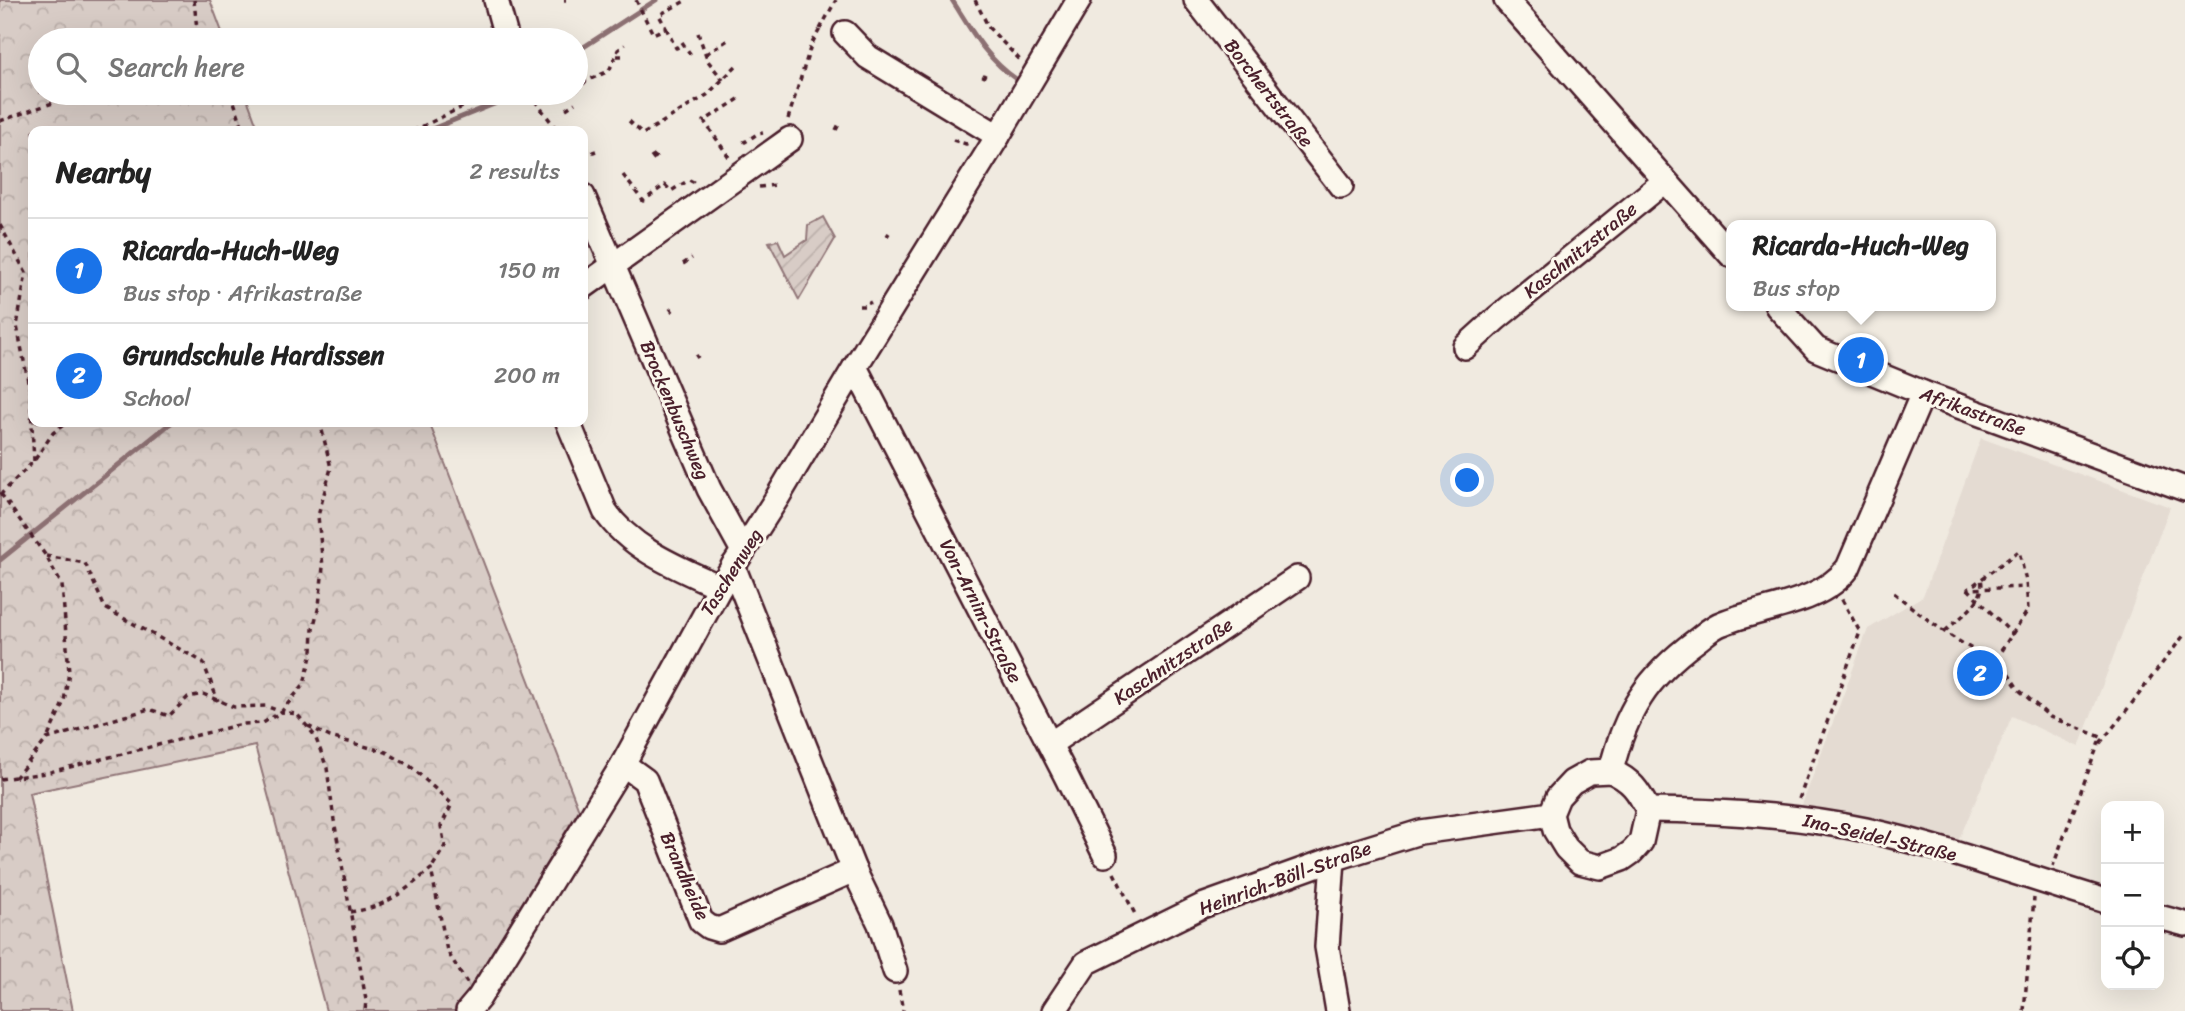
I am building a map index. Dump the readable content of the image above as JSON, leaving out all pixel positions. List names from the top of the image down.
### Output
{
  "streets": {
    "street": [
      "Borchertstraße",
      "Kaschnitzstraße",
      "Brockenbuschweg",
      "Afrikastraße",
      "Taschenweg",
      "Von-Arnim-Straße",
      "Ina-Seidel-Straße",
      "Brandheide",
      "Heinrich-Böll-Straße"
    ]
  },
  "crossings": [
    ["Kaschnitzstraße", "Von-Arnim-Straße"],
    ["Brockenbuschweg", "Taschenweg"],
    ["Taschenweg", "Von-Arnim-Straße"],
    ["Taschenweg", "Brandheide"],
    ["Ina-Seidel-Straße", "Heinrich-Böll-Straße"]
  ],
  "page": {
    "search": "Search here",
    "heading": ["Nearby", "2 results"],
    "list": [
      {
        "mark": "1",
        "name": "Ricarda-Huch-Weg",
        "note": "Bus stop · Afrikastraße",
        "value": "150 m"
      },
      {
        "mark": "2",
        "name": "Grundschule Hardissen",
        "note": "School",
        "value": "200 m"
      }
    ],
    "popup": ["Ricarda-Huch-Weg", "Bus stop"],
    "pins": ["1", "2"],
    "map_buttons": ["+", "−"]
  }
}
